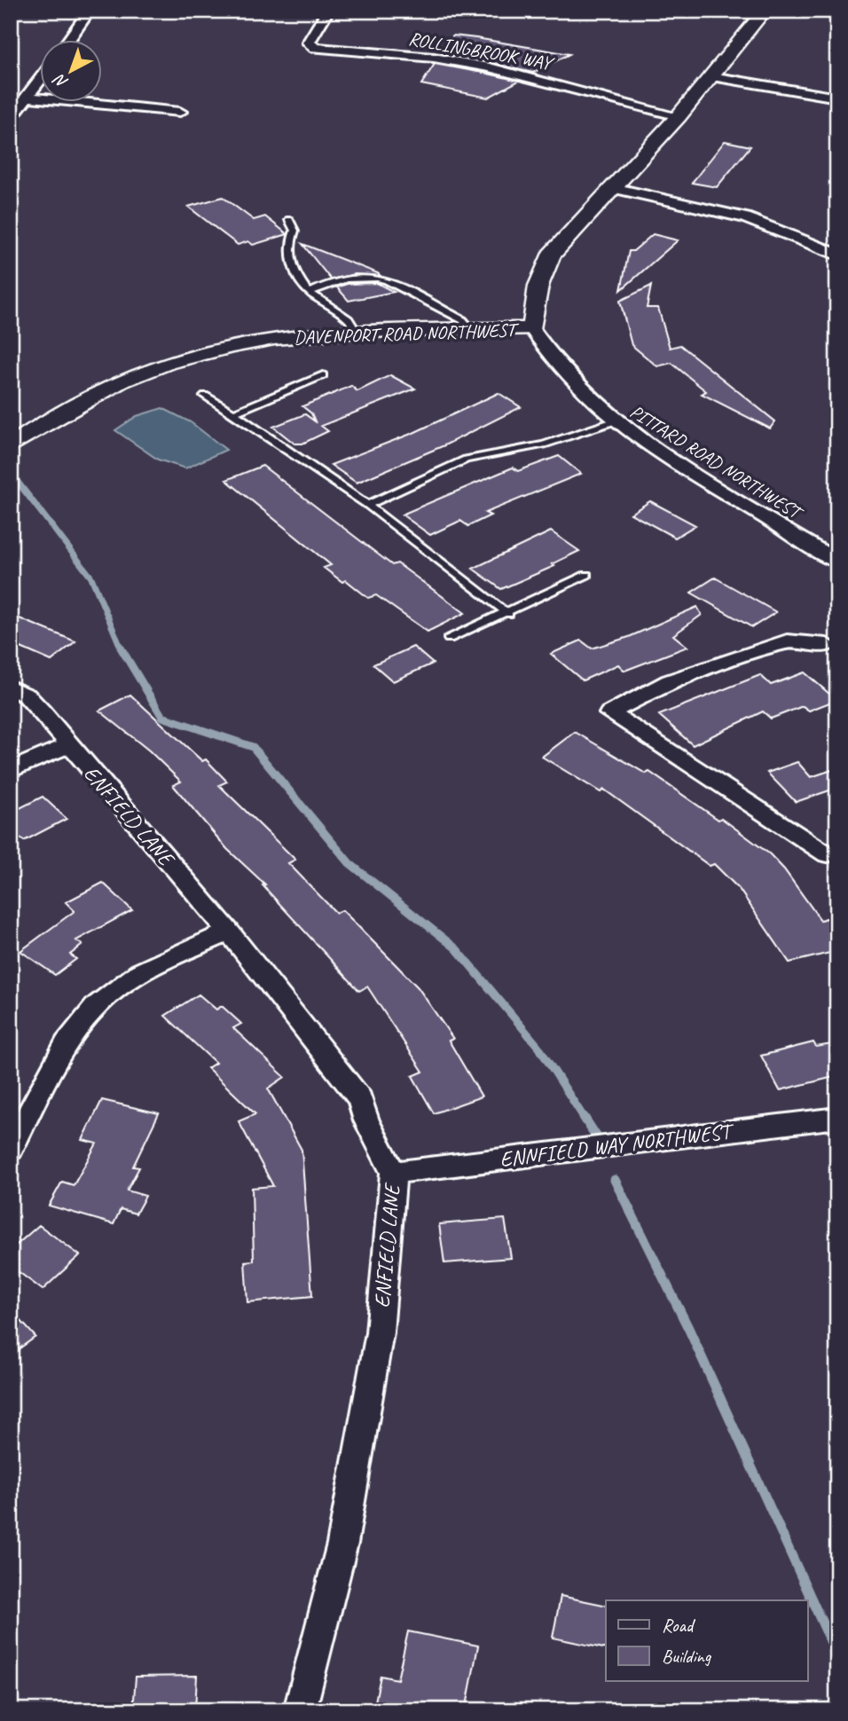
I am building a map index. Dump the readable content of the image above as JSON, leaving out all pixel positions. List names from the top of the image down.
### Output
{
  "streets": {
    "street": [
      "ROLLINGBROOK WAY",
      "DAVENPORT ROAD NORTHWEST",
      "PITTARD ROAD NORTHWEST",
      "ENFIELD LANE",
      "ENNFIELD WAY NORTHWEST"
    ]
  },
  "crossings": [
    ["ROLLINGBROOK WAY", "DAVENPORT ROAD NORTHWEST"],
    ["DAVENPORT ROAD NORTHWEST", "PITTARD ROAD NORTHWEST"],
    ["ENFIELD LANE", "ENNFIELD WAY NORTHWEST"]
  ],
  "legend": ["Road", "Building"],
  "north": "bottom left"
}
